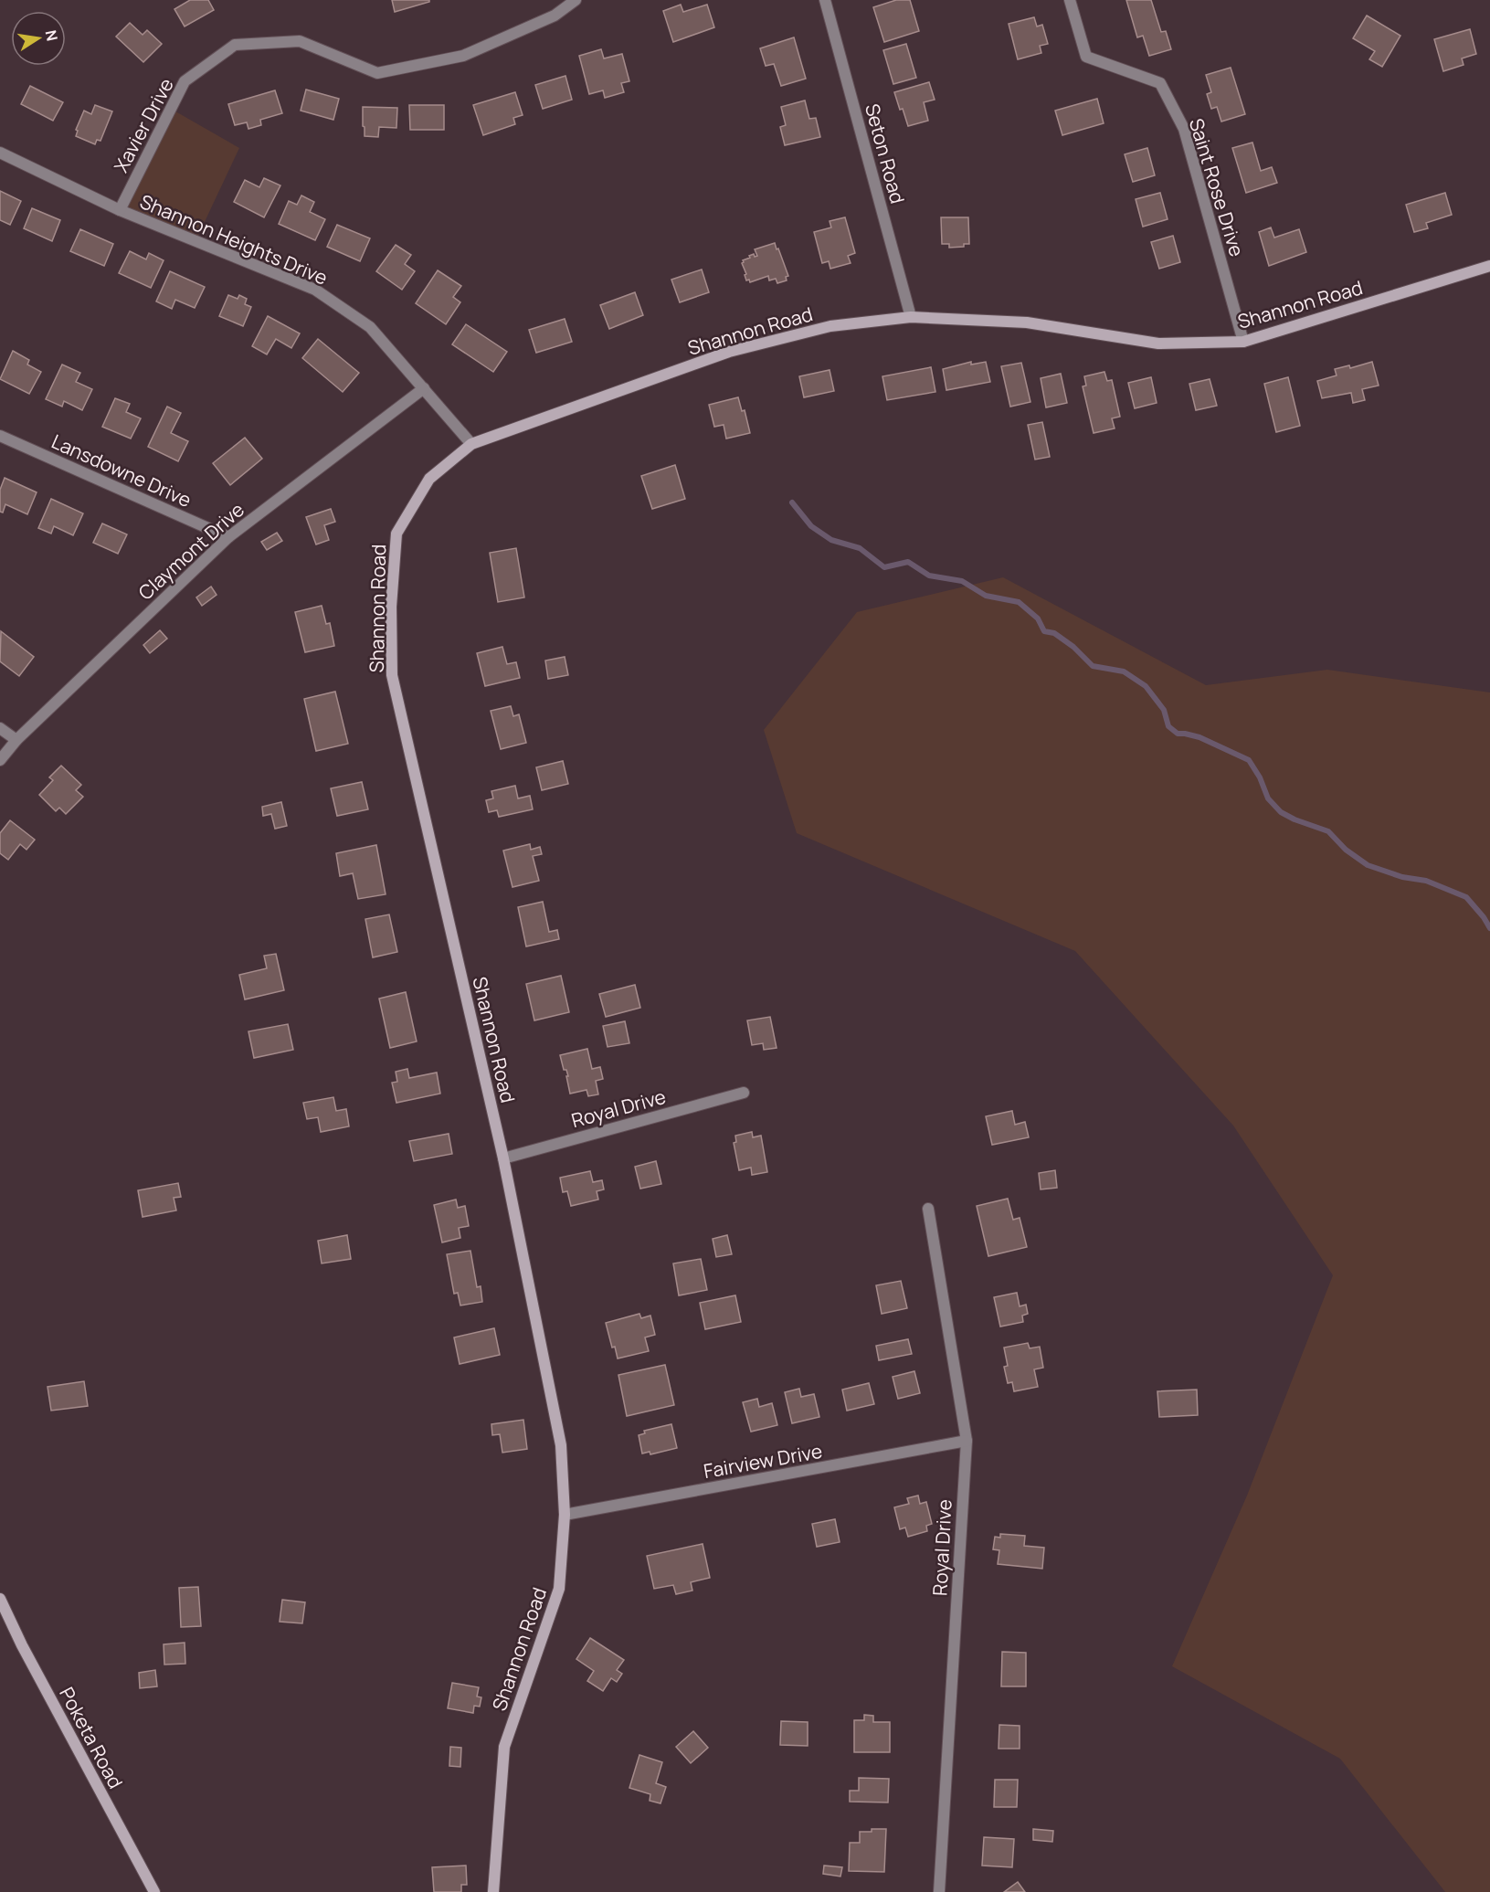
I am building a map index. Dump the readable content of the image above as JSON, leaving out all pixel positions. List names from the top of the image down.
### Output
{
  "streets": {
    "street": [
      "Xavier Drive",
      "Seton Road",
      "Saint Rose Drive",
      "Shannon Heights Drive",
      "Shannon Road",
      "Lansdowne Drive",
      "Claymont Drive",
      "Royal Drive",
      "Fairview Drive",
      "Poketa Road"
    ]
  },
  "crossings": [
    ["Xavier Drive", "Shannon Heights Drive"],
    ["Seton Road", "Shannon Road"],
    ["Saint Rose Drive", "Shannon Road"],
    ["Shannon Heights Drive", "Shannon Road"],
    ["Shannon Heights Drive", "Claymont Drive"],
    ["Shannon Road", "Royal Drive"],
    ["Shannon Road", "Fairview Drive"],
    ["Lansdowne Drive", "Claymont Drive"],
    ["Royal Drive", "Fairview Drive"]
  ],
  "north": "right"
}
